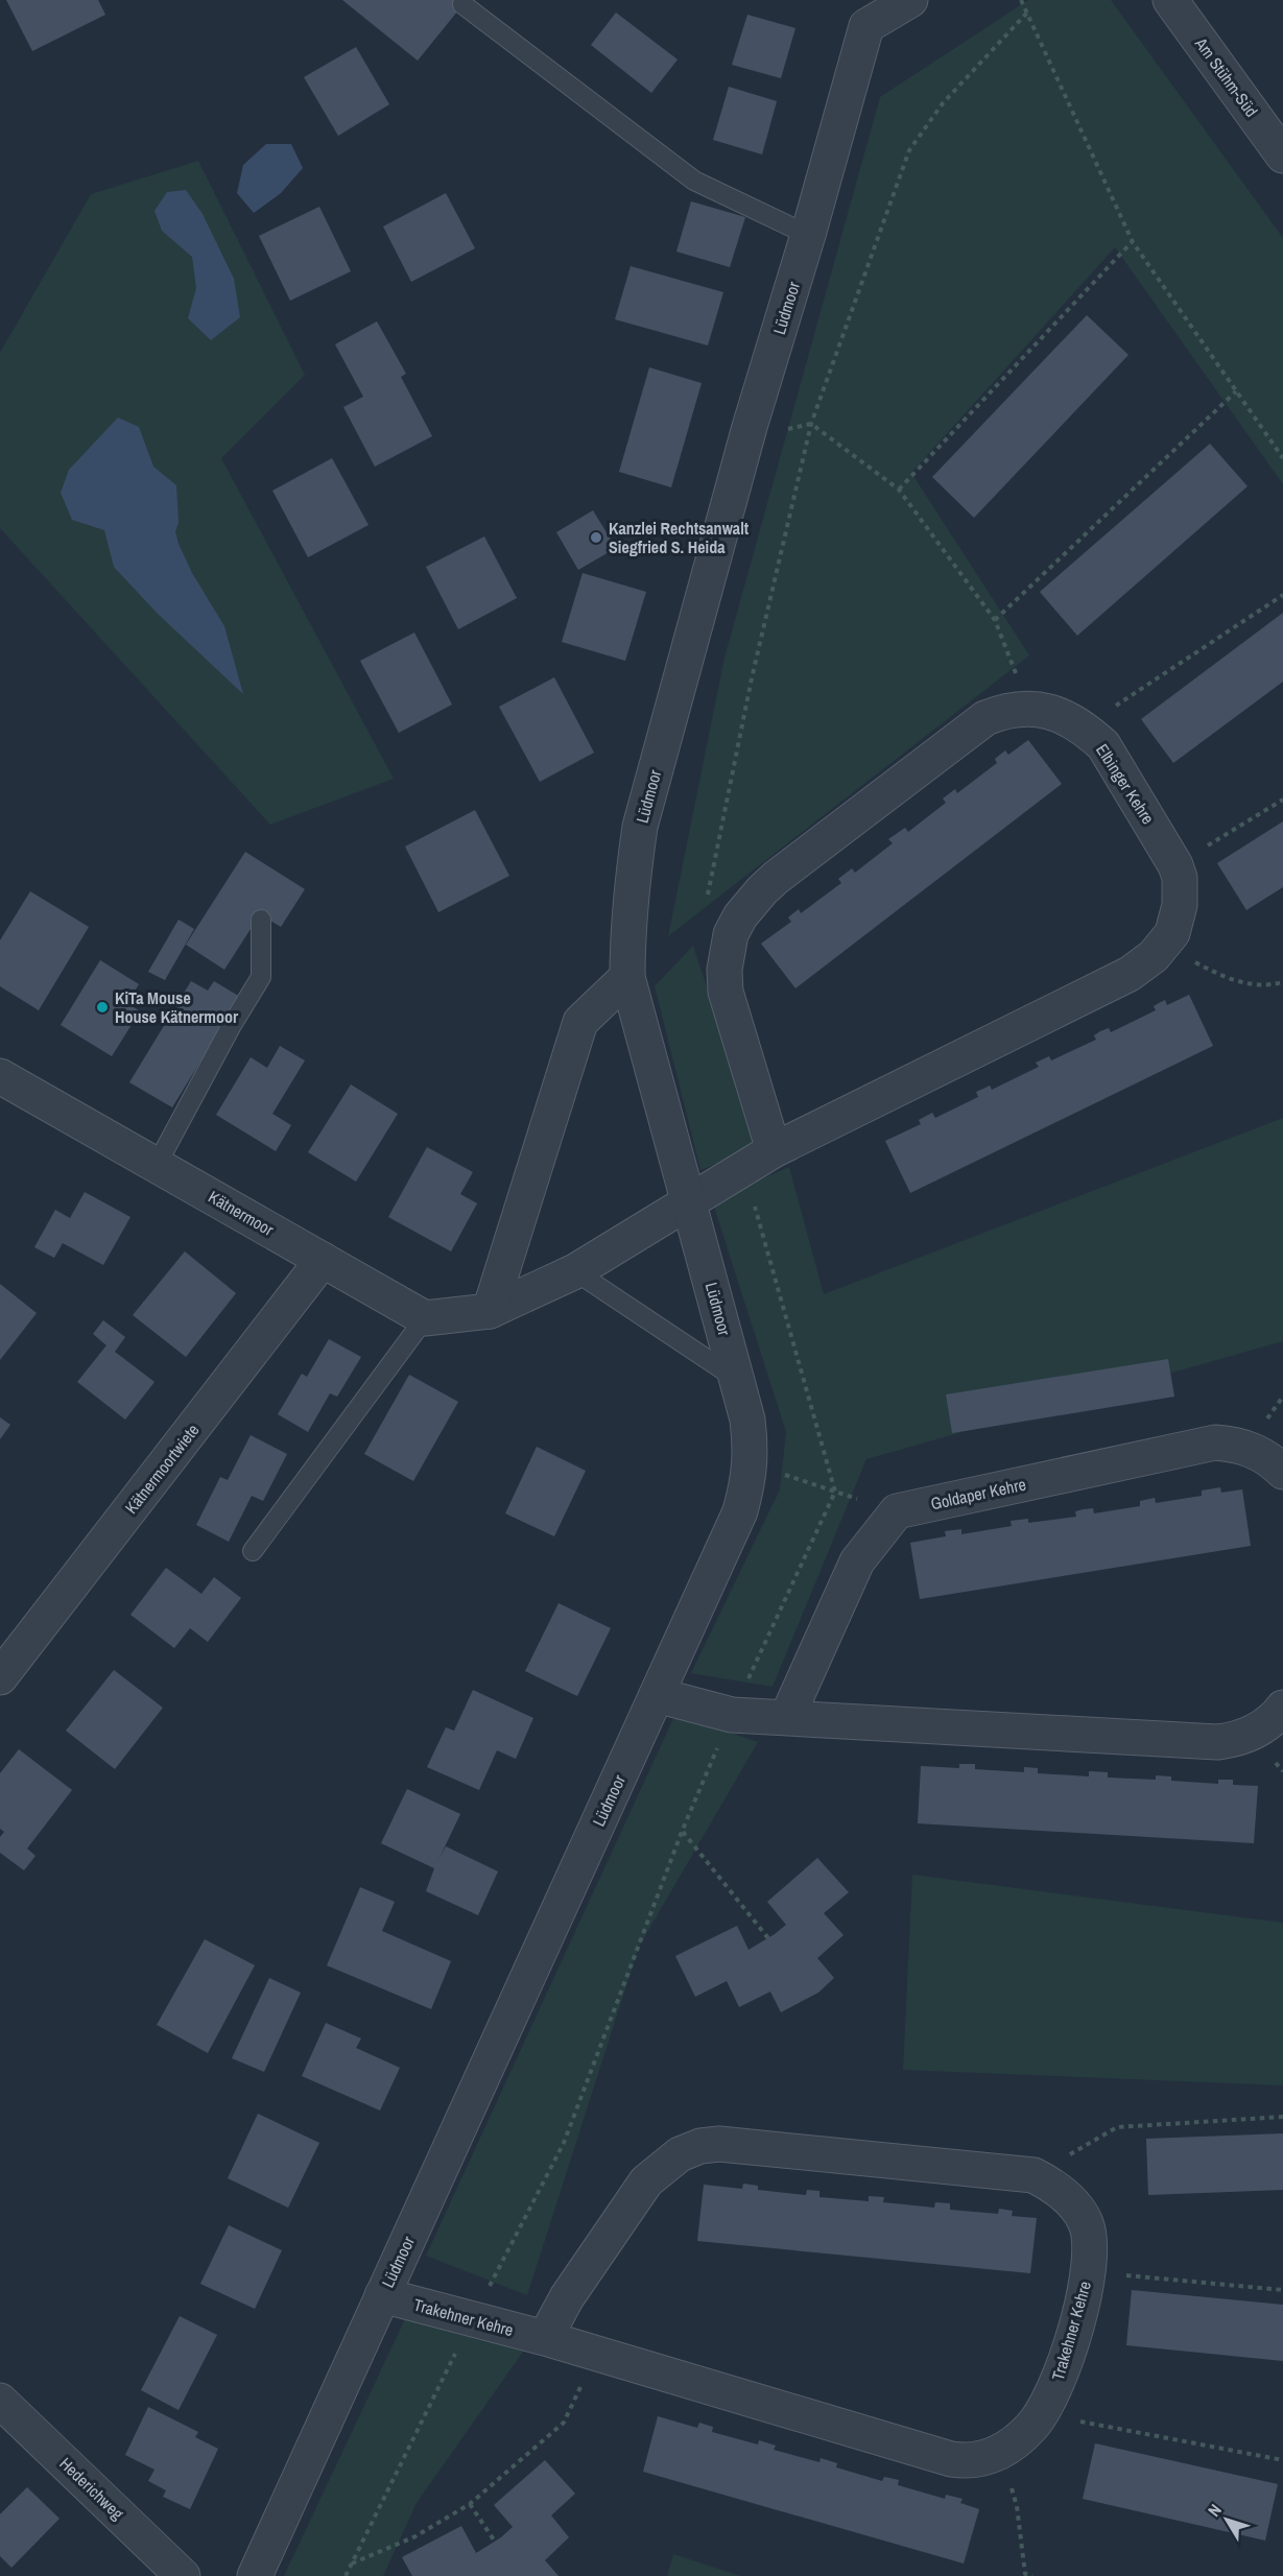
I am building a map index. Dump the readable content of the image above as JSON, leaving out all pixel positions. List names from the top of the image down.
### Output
{
  "streets": {
    "street": [
      "Am Stühm-Süd",
      "Lüdmoor",
      "Elbinger Kehre",
      "Kätnermoor",
      "Kätnermoortwiete",
      "Goldaper Kehre",
      "Trakehner Kehre",
      "Hederichweg"
    ]
  },
  "crossings": [
    ["Lüdmoor", "Elbinger Kehre"],
    ["Lüdmoor", "Trakehner Kehre"],
    ["Kätnermoor", "Kätnermoortwiete"]
  ],
  "places": ["Kanzlei Rechtsanwalt Siegfried S. Heida", "KiTa Mouse House Kätnermoor"],
  "north": "top left"
}
